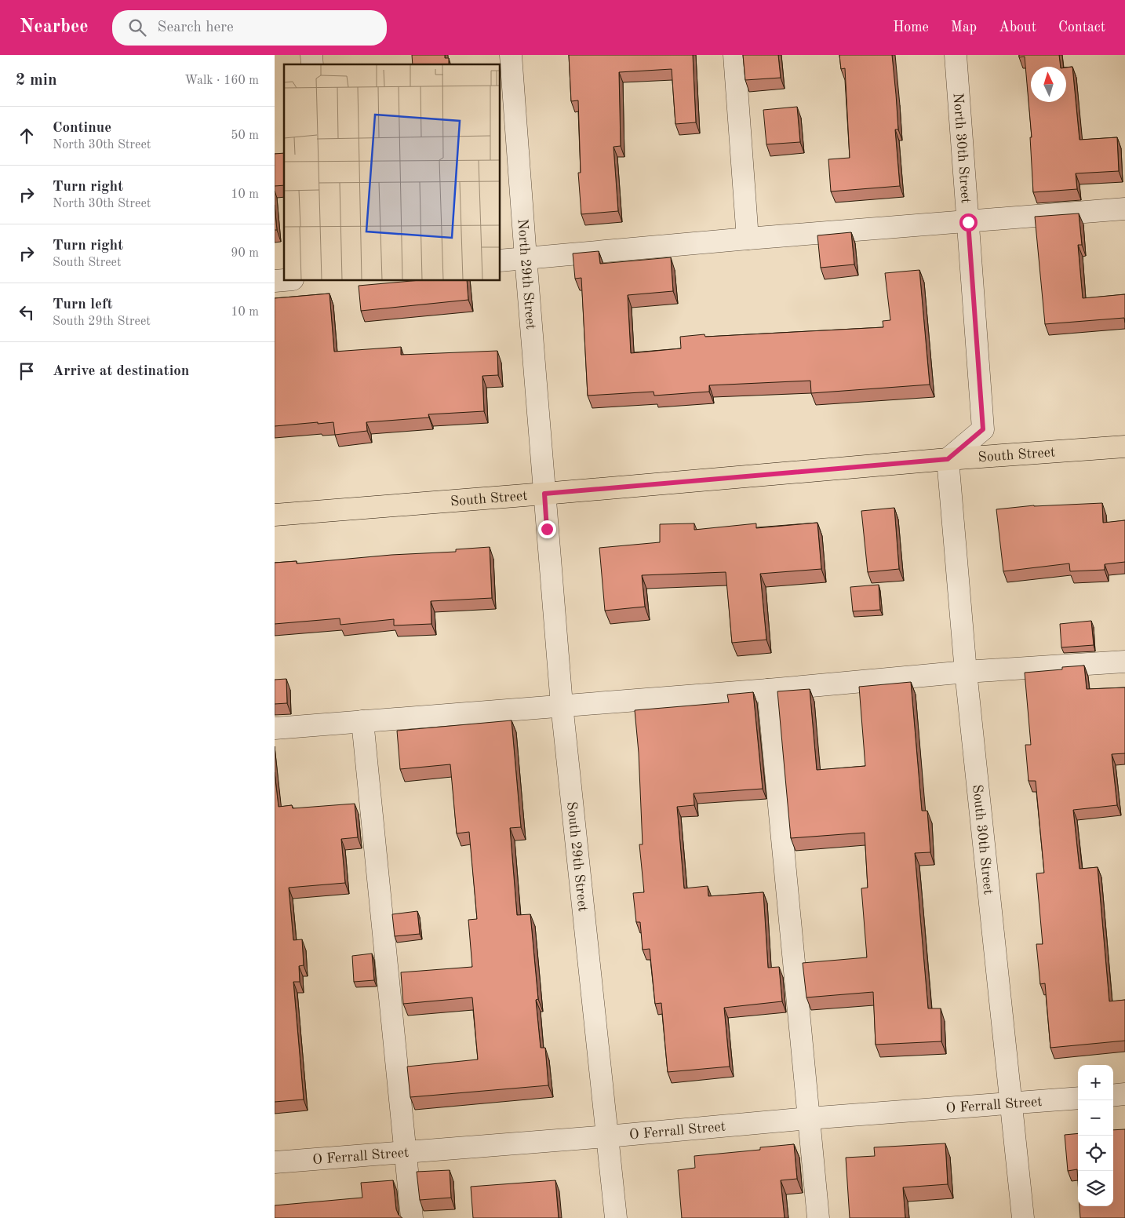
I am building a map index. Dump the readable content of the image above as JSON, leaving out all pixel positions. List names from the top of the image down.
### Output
{
  "streets": {
    "main road": ["South Street"],
    "street": [
      "North 30th Street",
      "North 29th Street",
      "South 30th Street",
      "South 29th Street",
      "O Ferrall Street"
    ]
  },
  "crossings": [
    ["North 30th Street", "South Street"],
    ["North 30th Street", "South 30th Street"],
    ["North 29th Street", "South Street"],
    ["North 29th Street", "South 29th Street"],
    ["South Street", "South 30th Street"],
    ["South Street", "South 29th Street"],
    ["South 30th Street", "O Ferrall Street"],
    ["South 29th Street", "O Ferrall Street"]
  ],
  "north": "top",
  "page": {
    "header": "Nearbee",
    "search": "Search here",
    "nav": [
      "Home",
      "Map",
      "About",
      "Contact"
    ],
    "heading": ["2 min", "Walk · 160 m"],
    "list": [
      ["Continue", "North 30th Street", "50 m"],
      ["Turn right", "North 30th Street", "10 m"],
      ["Turn right", "South Street", "90 m"],
      ["Turn left", "South 29th Street", "10 m"],
      "Arrive at destination"
    ],
    "map_buttons": ["+", "−"]
  }
}
